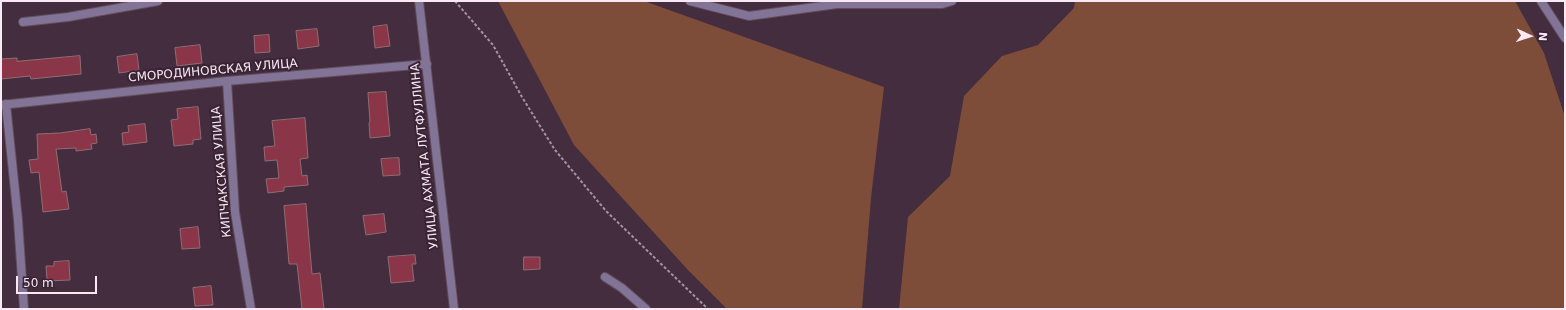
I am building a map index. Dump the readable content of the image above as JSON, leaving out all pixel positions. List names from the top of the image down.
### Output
{
  "streets": {
    "street": ["СМОРОДИНОВСКАЯ УЛИЦА", "УЛИЦА АХМАТА ЛУТФУЛЛИНА", "КИПЧАКСКАЯ УЛИЦА"]
  },
  "crossings": [
    ["СМОРОДИНОВСКАЯ УЛИЦА", "УЛИЦА АХМАТА ЛУТФУЛЛИНА"],
    ["СМОРОДИНОВСКАЯ УЛИЦА", "КИПЧАКСКАЯ УЛИЦА"]
  ],
  "scale_bar": "50 m",
  "north": "right"
}
